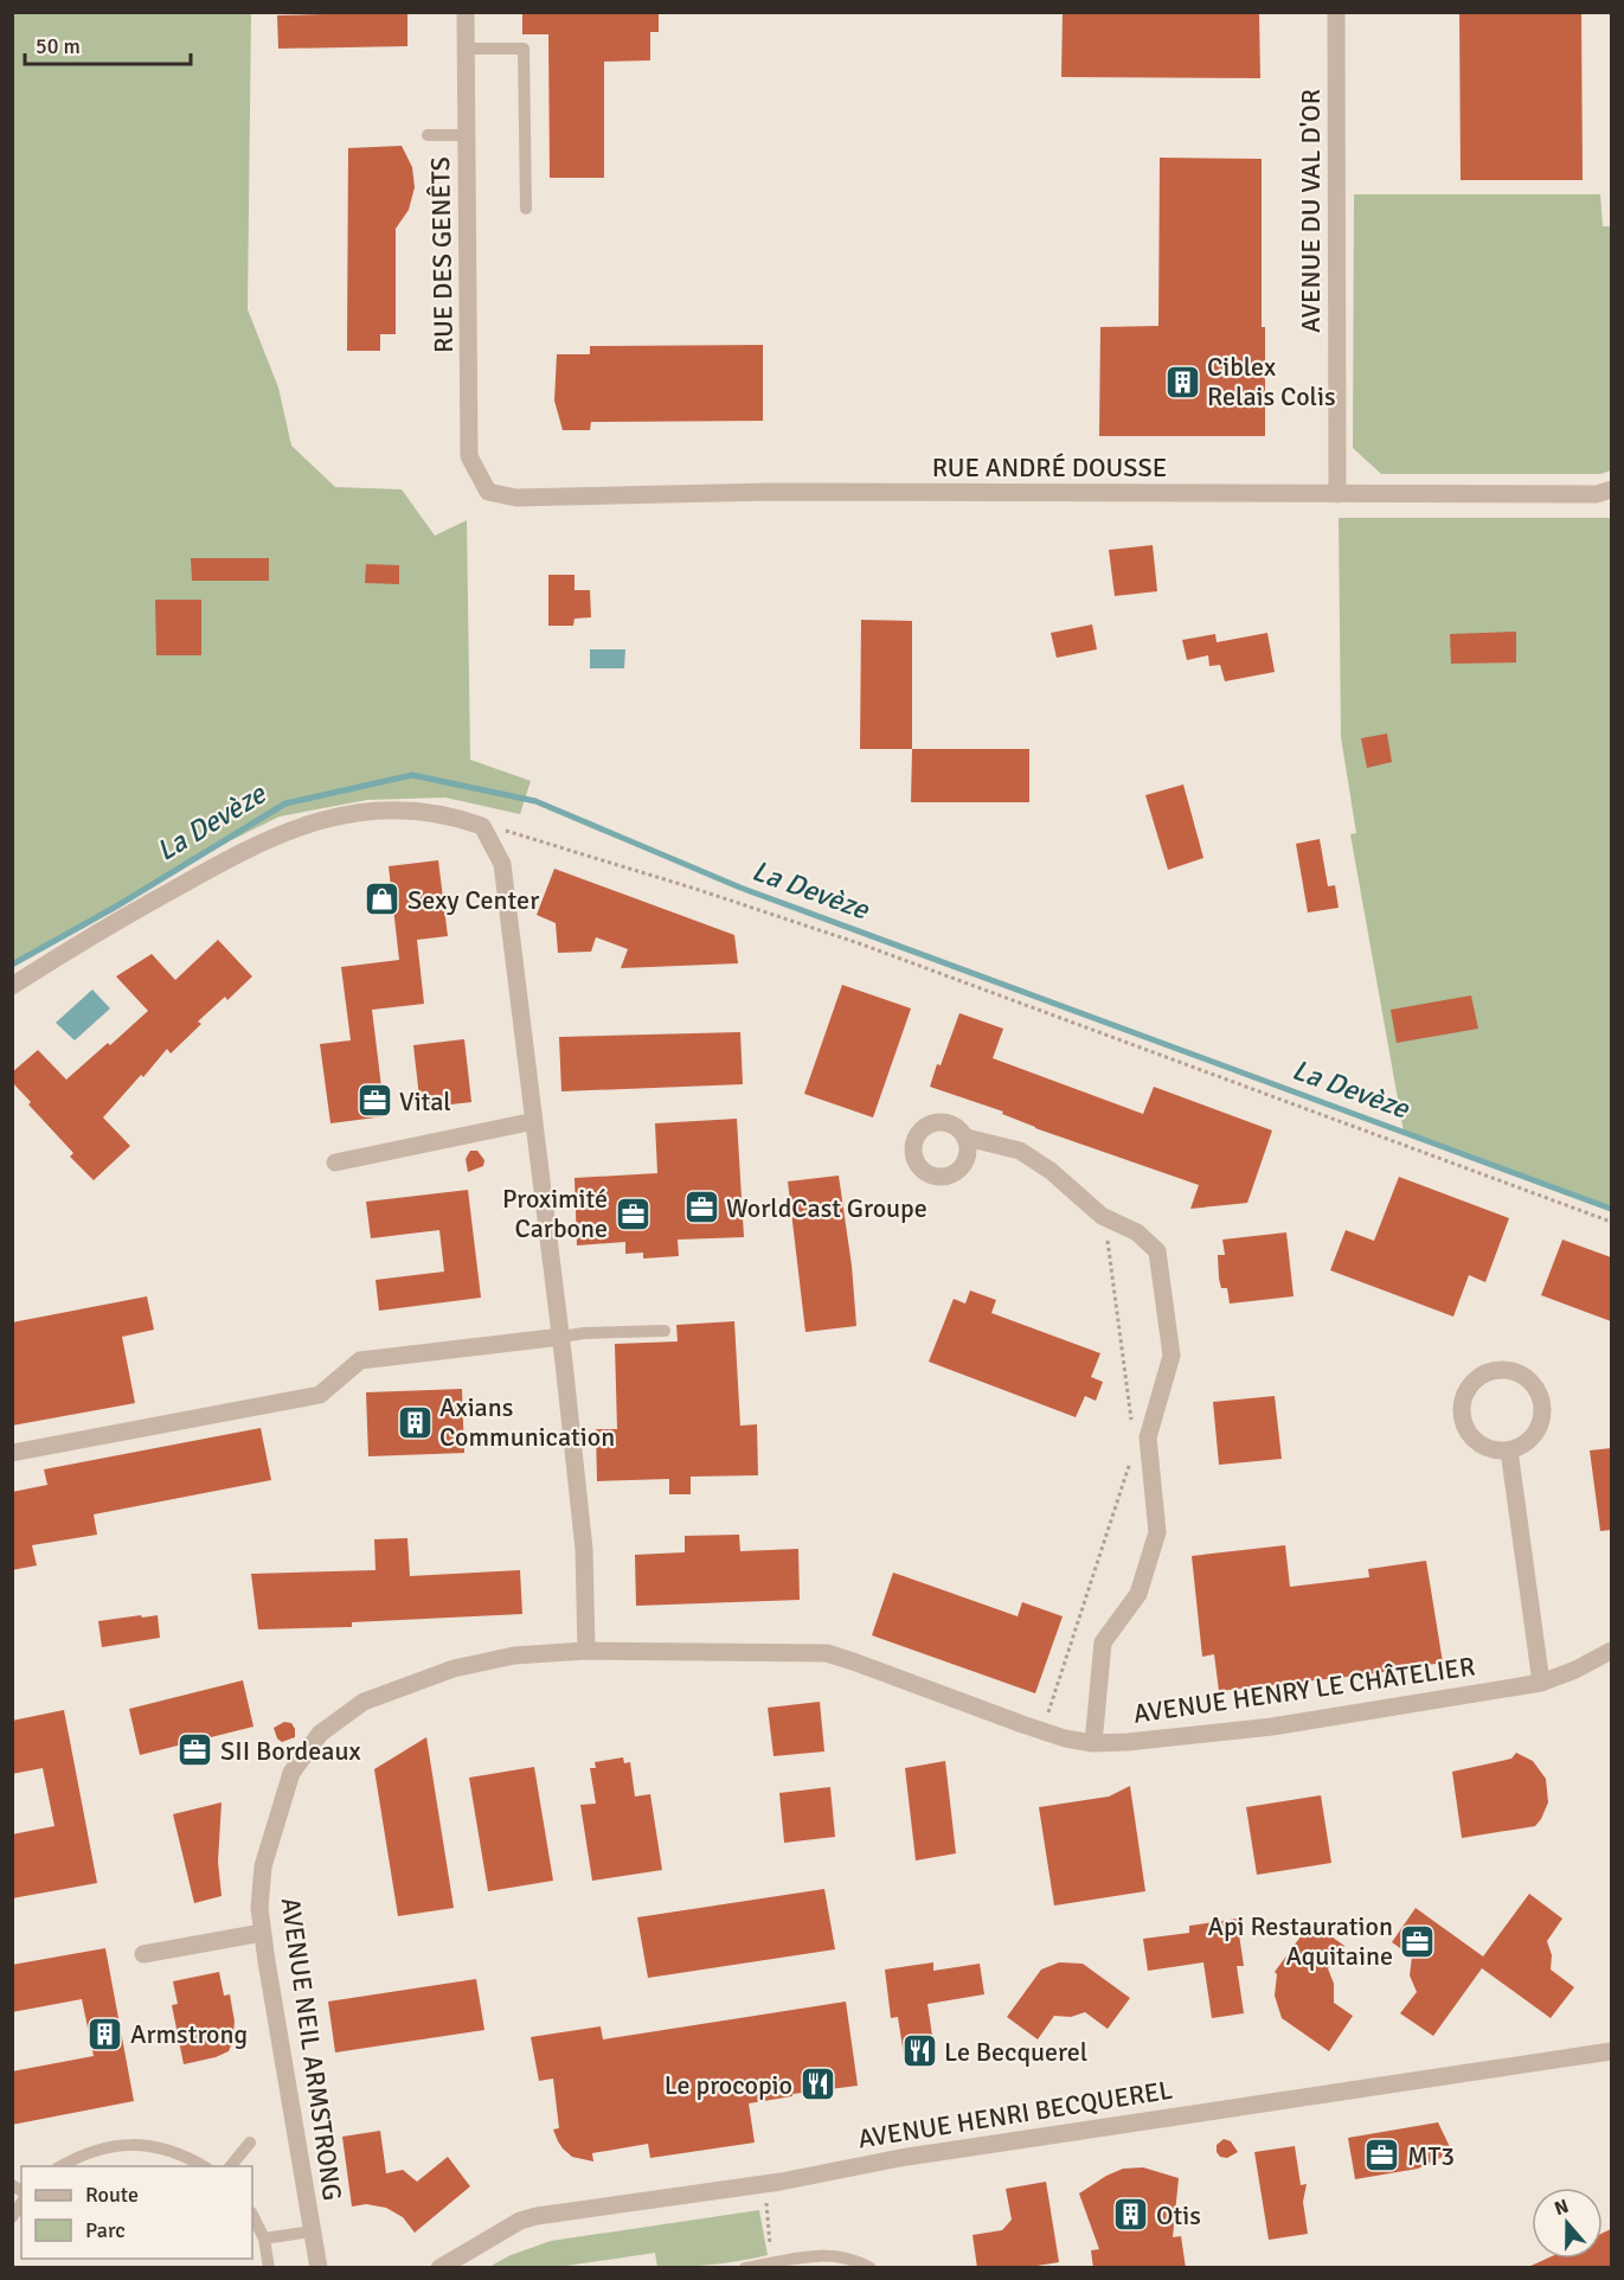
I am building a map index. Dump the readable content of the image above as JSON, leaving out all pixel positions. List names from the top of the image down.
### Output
{
  "streets": {
    "street": [
      "AVENUE DU VAL D'OR",
      "RUE DES GENÊTS",
      "RUE ANDRÉ DOUSSE",
      "AVENUE HENRY LE CHÂTELIER",
      "AVENUE NEIL ARMSTRONG",
      "AVENUE HENRI BECQUEREL"
    ]
  },
  "crossings": [
    ["AVENUE DU VAL D'OR", "RUE ANDRÉ DOUSSE"],
    ["RUE DES GENÊTS", "RUE ANDRÉ DOUSSE"],
    ["AVENUE HENRY LE CHÂTELIER", "AVENUE NEIL ARMSTRONG"]
  ],
  "water": ["La Devèze"],
  "places": {
    "building": [
      "Ciblex Relais Colis",
      "Axians Communication",
      "Armstrong",
      "Otis"
    ],
    "shop": ["Sexy Center"],
    "office": [
      "Vital",
      "WorldCast Groupe",
      "Proximité Carbone",
      "SII Bordeaux",
      "Api Restauration Aquitaine",
      "MT3"
    ],
    "restaurant": ["Le Becquerel", "Le procopio"]
  },
  "legend": ["Route", "Parc"],
  "scale_bar": "50 m",
  "north": "top"
}
